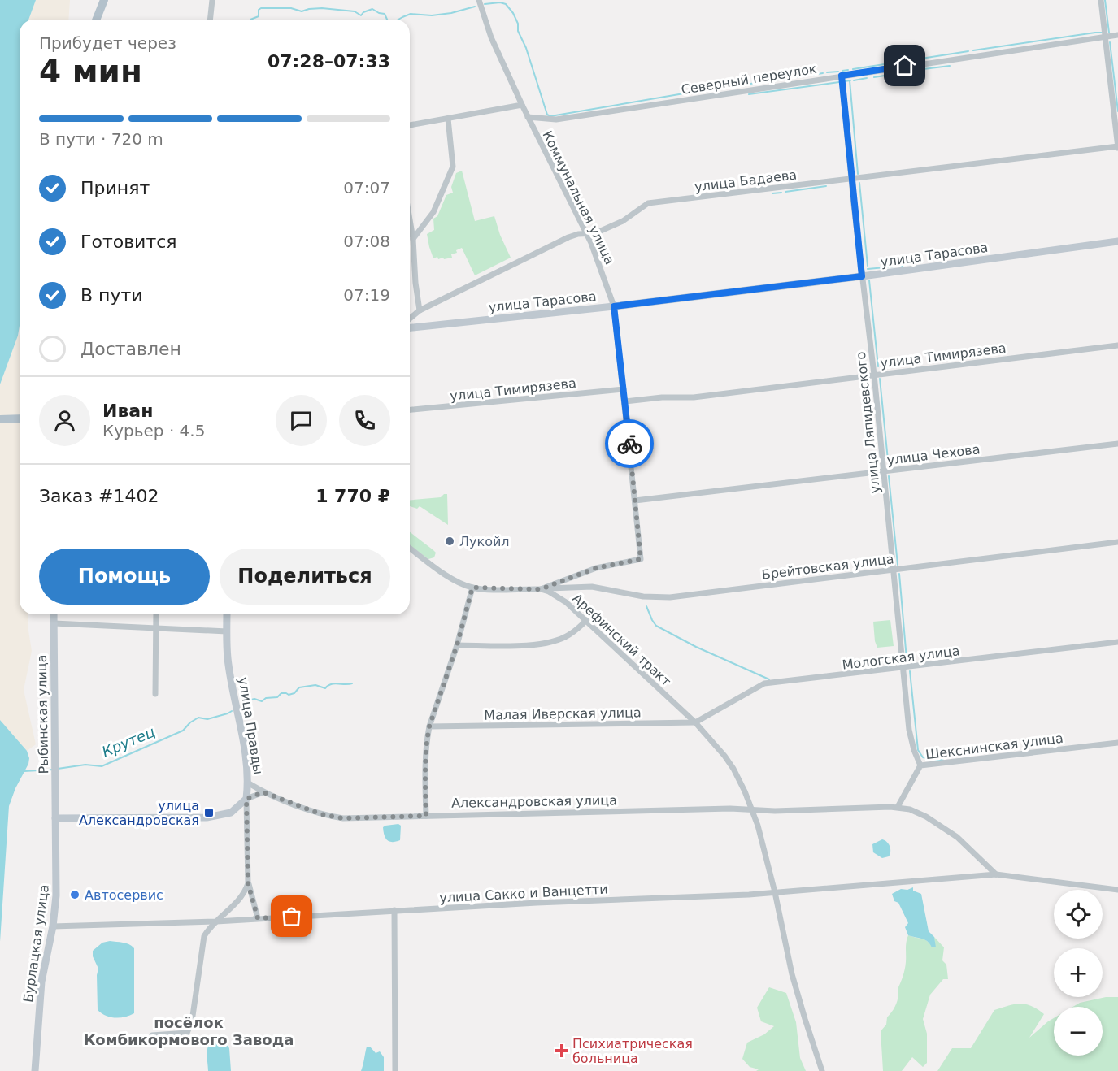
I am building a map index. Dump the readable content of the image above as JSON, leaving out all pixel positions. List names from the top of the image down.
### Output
{
  "streets": {
    "street": [
      "Северный переулок",
      "улица Бадаева",
      "Коммунальная улица",
      "улица Тарасова",
      "улица Тимирязева",
      "улица Ляпидевского",
      "улица Чехова",
      "Брейтовская улица",
      "Арефинский тракт",
      "Мологская улица",
      "Малая Иверская улица",
      "Рыбинская улица",
      "улица Правды",
      "Шекснинская улица",
      "Александровская улица",
      "улица Сакко и Ванцетти",
      "Бурлацкая улица"
    ]
  },
  "crossings": [
    ["Северный переулок", "Коммунальная улица"],
    ["Северный переулок", "улица Ляпидевского"],
    ["улица Бадаева", "Коммунальная улица"],
    ["улица Бадаева", "улица Ляпидевского"],
    ["Коммунальная улица", "улица Тарасова"],
    ["Коммунальная улица", "улица Тимирязева"],
    ["Коммунальная улица", "улица Чехова"],
    ["Коммунальная улица", "Брейтовская улица"],
    ["Коммунальная улица", "Арефинский тракт"],
    ["улица Тарасова", "улица Ляпидевского"],
    ["улица Тимирязева", "улица Ляпидевского"],
    ["улица Ляпидевского", "улица Чехова"],
    ["улица Ляпидевского", "Брейтовская улица"],
    ["улица Ляпидевского", "Мологская улица"],
    ["улица Ляпидевского", "Шекснинская улица"],
    ["Брейтовская улица", "Арефинский тракт"],
    ["Арефинский тракт", "Мологская улица"],
    ["Арефинский тракт", "Малая Иверская улица"],
    ["Арефинский тракт", "Александровская улица"],
    ["Арефинский тракт", "улица Сакко и Ванцетти"],
    ["Мологская улица", "Малая Иверская улица"],
    ["Рыбинская улица", "Бурлацкая улица"],
    ["улица Правды", "Александровская улица"],
    ["улица Правды", "улица Сакко и Ванцетти"]
  ],
  "districts": ["посёлок Комбикормового Завода"],
  "water": ["Крутец"],
  "places": {
    "other": ["Лукойл", "Автосервис"],
    "transit": ["улица Александровская"],
    "health": ["Психиатрическая больница"]
  },
  "page": {
    "heading": ["4 мин", "Прибудет через", "07:28–07:33"],
    "panel": [
      "Иван",
      "Курьер · 4.5",
      "Заказ #1402",
      "1 770 ₽"
    ],
    "bar": "В пути · 720 m",
    "list": [
      ["Принят", "07:07"],
      ["Готовится", "07:08"],
      ["В пути", "07:19"],
      "Доставлен"
    ],
    "buttons": ["Помощь", "Поделиться"],
    "map_buttons": ["+", "−"]
  }
}
